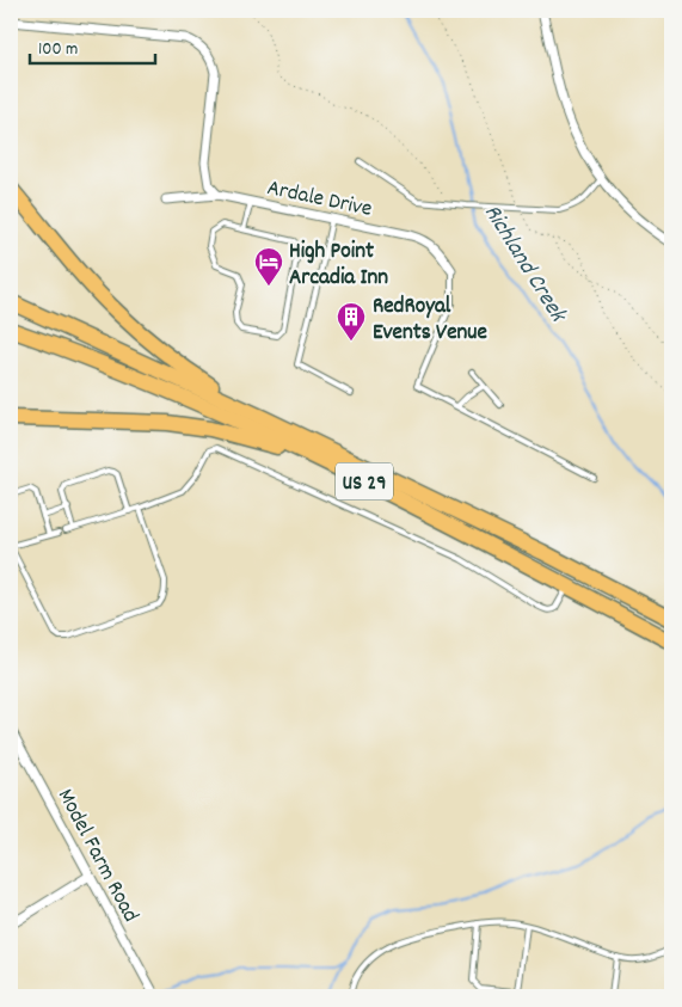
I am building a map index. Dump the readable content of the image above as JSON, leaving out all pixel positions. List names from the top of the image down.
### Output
{
  "streets": {
    "highway": ["US 29"],
    "street": ["Ardale Drive", "Model Farm Road"]
  },
  "water": ["Richland Creek"],
  "places": {
    "hotel": ["High Point Arcadia Inn"],
    "building": ["RedRoyal Events Venue"]
  },
  "scale_bar": "100 m"
}
